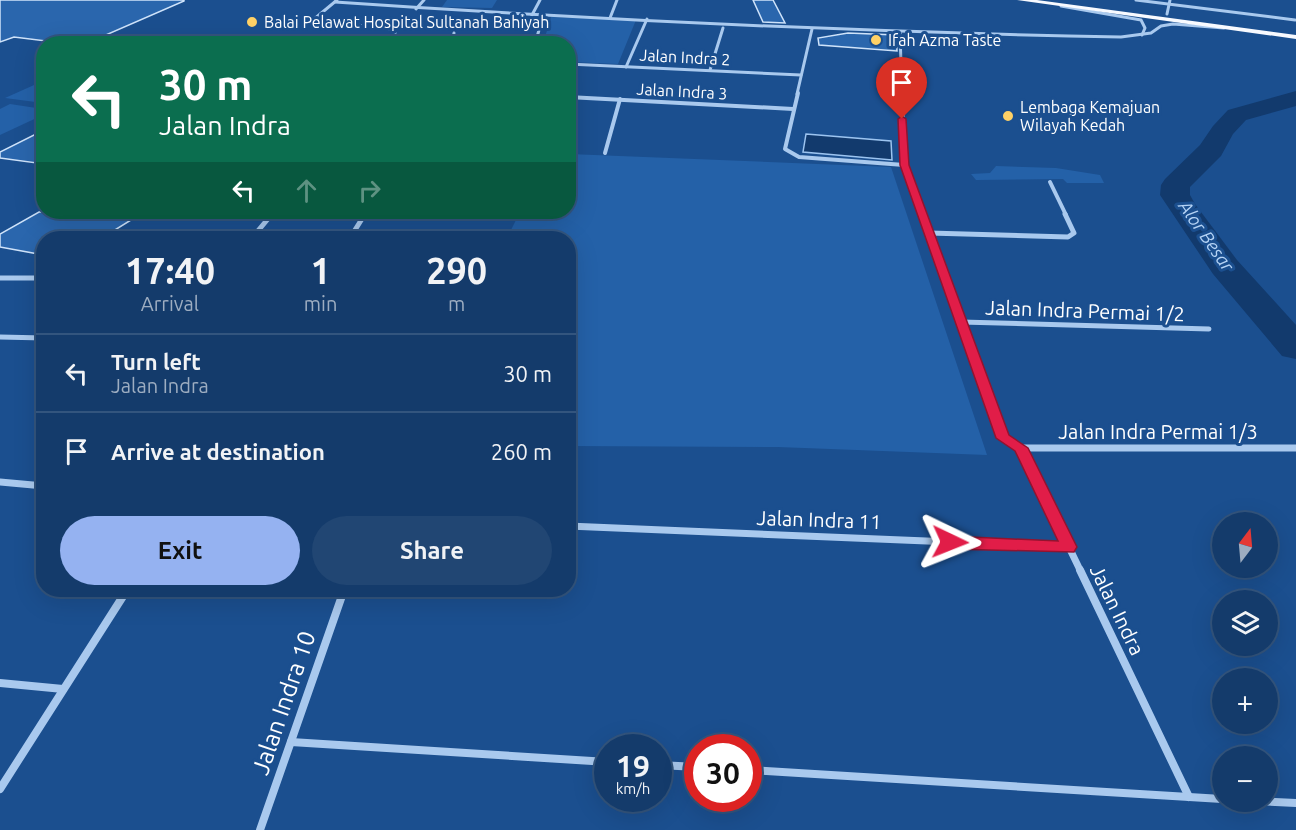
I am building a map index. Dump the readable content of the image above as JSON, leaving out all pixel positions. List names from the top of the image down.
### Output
{
  "streets": {
    "street": [
      "Jalan Indra 2",
      "Jalan Indra 3",
      "Jalan Indra Permai 1/2",
      "Jalan Indra Permai 1/3",
      "Jalan Indra 11",
      "Jalan Indra",
      "Jalan Indra 10"
    ]
  },
  "crossings": [
    ["Jalan Indra Permai 1/2", "Jalan Indra"],
    ["Jalan Indra Permai 1/3", "Jalan Indra"],
    ["Jalan Indra 11", "Jalan Indra"]
  ],
  "water": ["Alor Besar"],
  "places": ["Balai Pelawat Hospital Sultanah Bahiyah", "Ifah Azma Taste", "Lembaga Kemajuan Wilayah Kedah"],
  "north": "top",
  "page": {
    "turn": ["30 m", "Jalan Indra"],
    "eta": [
      "17:40",
      "Arrival",
      "1",
      "min",
      "290",
      "m"
    ],
    "list": [
      {
        "name": "Turn left",
        "note": "Jalan Indra",
        "value": "30 m"
      },
      {
        "name": "Arrive at destination",
        "value": "260 m"
      }
    ],
    "buttons": ["Exit", "Share"],
    "map_buttons": ["+", "−"],
    "speed": "19 km/h",
    "limit": "30"
  }
}
